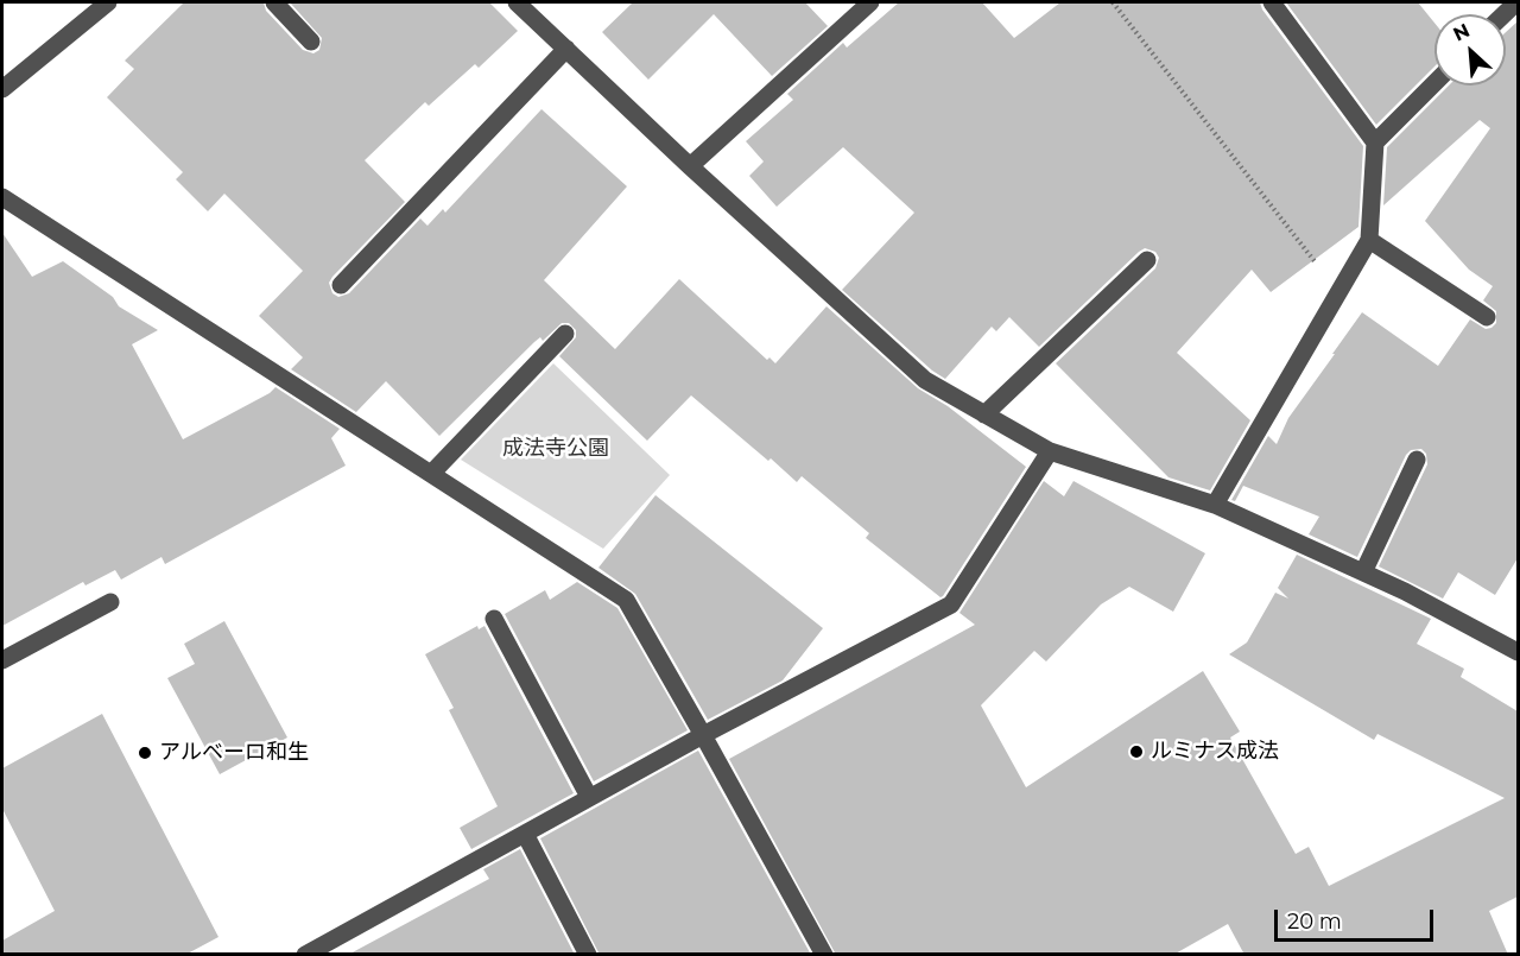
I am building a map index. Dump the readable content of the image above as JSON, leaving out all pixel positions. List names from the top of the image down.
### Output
{
  "parks": ["成法寺公園"],
  "places": ["ルミナス成法", "アルベーロ和生"],
  "scale_bar": "20 m",
  "north": "top left"
}
